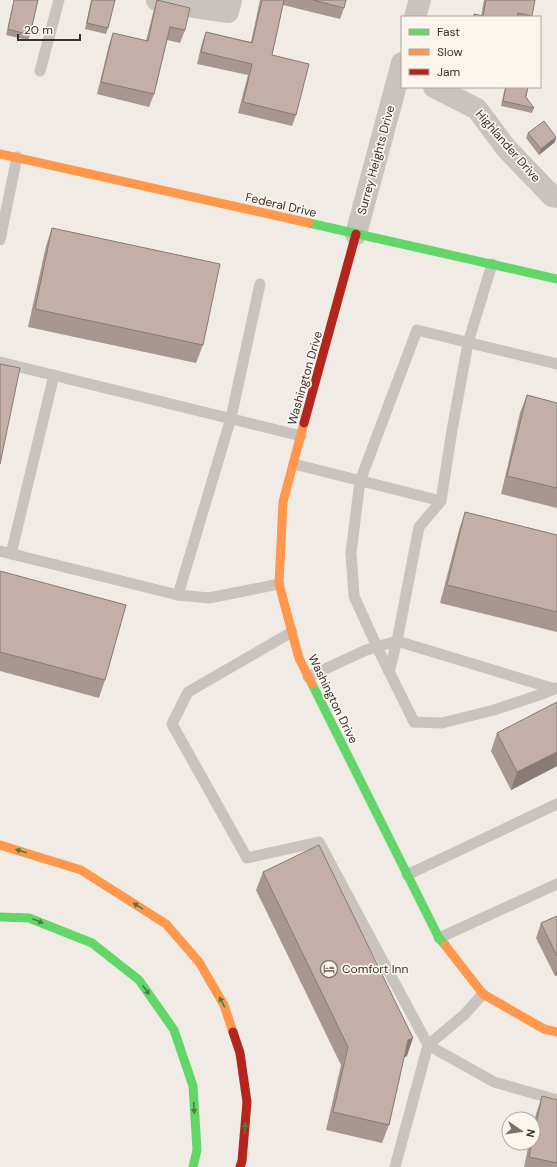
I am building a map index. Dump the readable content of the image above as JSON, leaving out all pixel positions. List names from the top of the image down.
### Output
{
  "streets": {
    "main road": ["Federal Drive", "Washington Drive"],
    "street": ["Highlander Drive", "Surrey Heights Drive"]
  },
  "crossings": [
    ["Surrey Heights Drive", "Federal Drive"],
    ["Surrey Heights Drive", "Washington Drive"],
    ["Federal Drive", "Washington Drive"]
  ],
  "places": {
    "hotel": ["Comfort Inn"]
  },
  "legend": ["Fast", "Slow", "Jam"],
  "scale_bar": "20 m",
  "north": "right"
}
